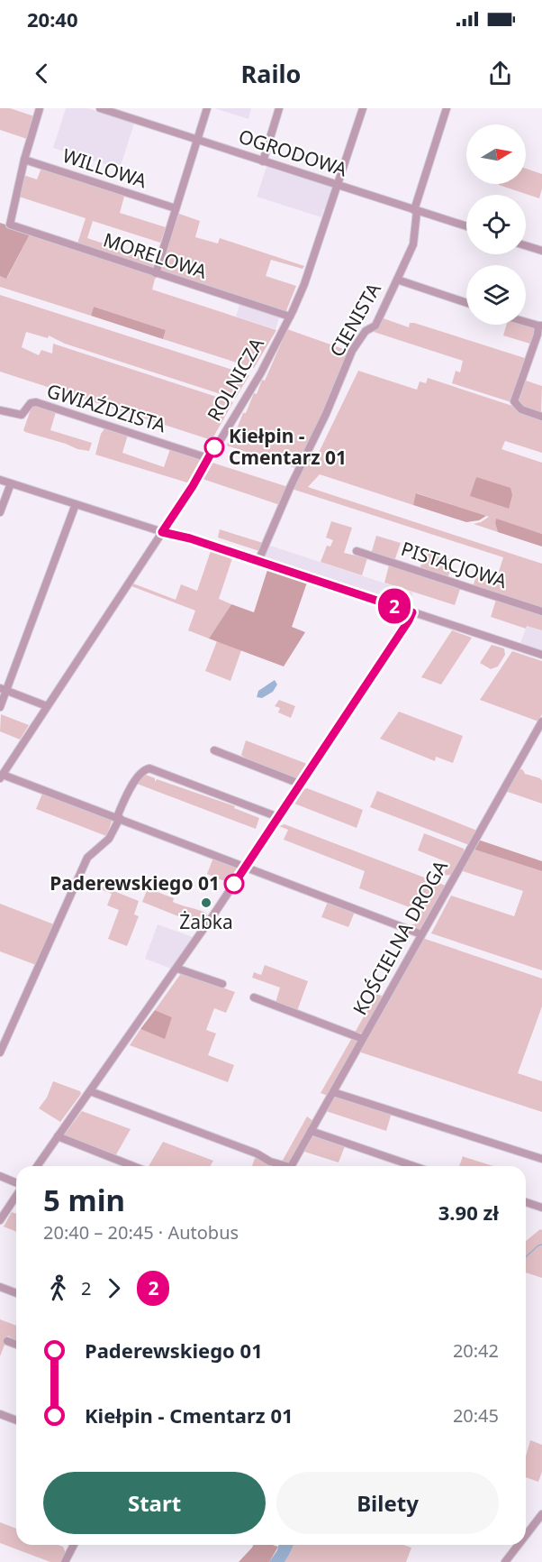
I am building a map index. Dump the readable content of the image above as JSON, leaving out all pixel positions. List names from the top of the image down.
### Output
{
  "streets": {
    "street": [
      "OGRODOWA",
      "WILLOWA",
      "MORELOWA",
      "CIENISTA",
      "ROLNICZA",
      "GWIAŹDZISTA",
      "PISTACJOWA",
      "KOŚCIELNA DROGA"
    ]
  },
  "crossings": [
    ["OGRODOWA", "CIENISTA"],
    ["OGRODOWA", "ROLNICZA"],
    ["WILLOWA", "MORELOWA"],
    ["MORELOWA", "ROLNICZA"],
    ["ROLNICZA", "GWIAŹDZISTA"]
  ],
  "places": ["Kiełpin - Cmentarz 01", "Paderewskiego 01", "Żabka"],
  "lines": ["bus line 2"],
  "north": "right",
  "page": {
    "status": "20:40",
    "header": "Railo",
    "on_map": "2",
    "heading": ["5 min", "20:40 – 20:45 · Autobus", "3.90 zł"],
    "legs": ["2", "2"],
    "list": [
      {
        "name": "Paderewskiego 01",
        "value": "20:42"
      },
      {
        "name": "Kiełpin - Cmentarz 01",
        "value": "20:45"
      }
    ],
    "buttons": ["Start", "Bilety"]
  }
}
